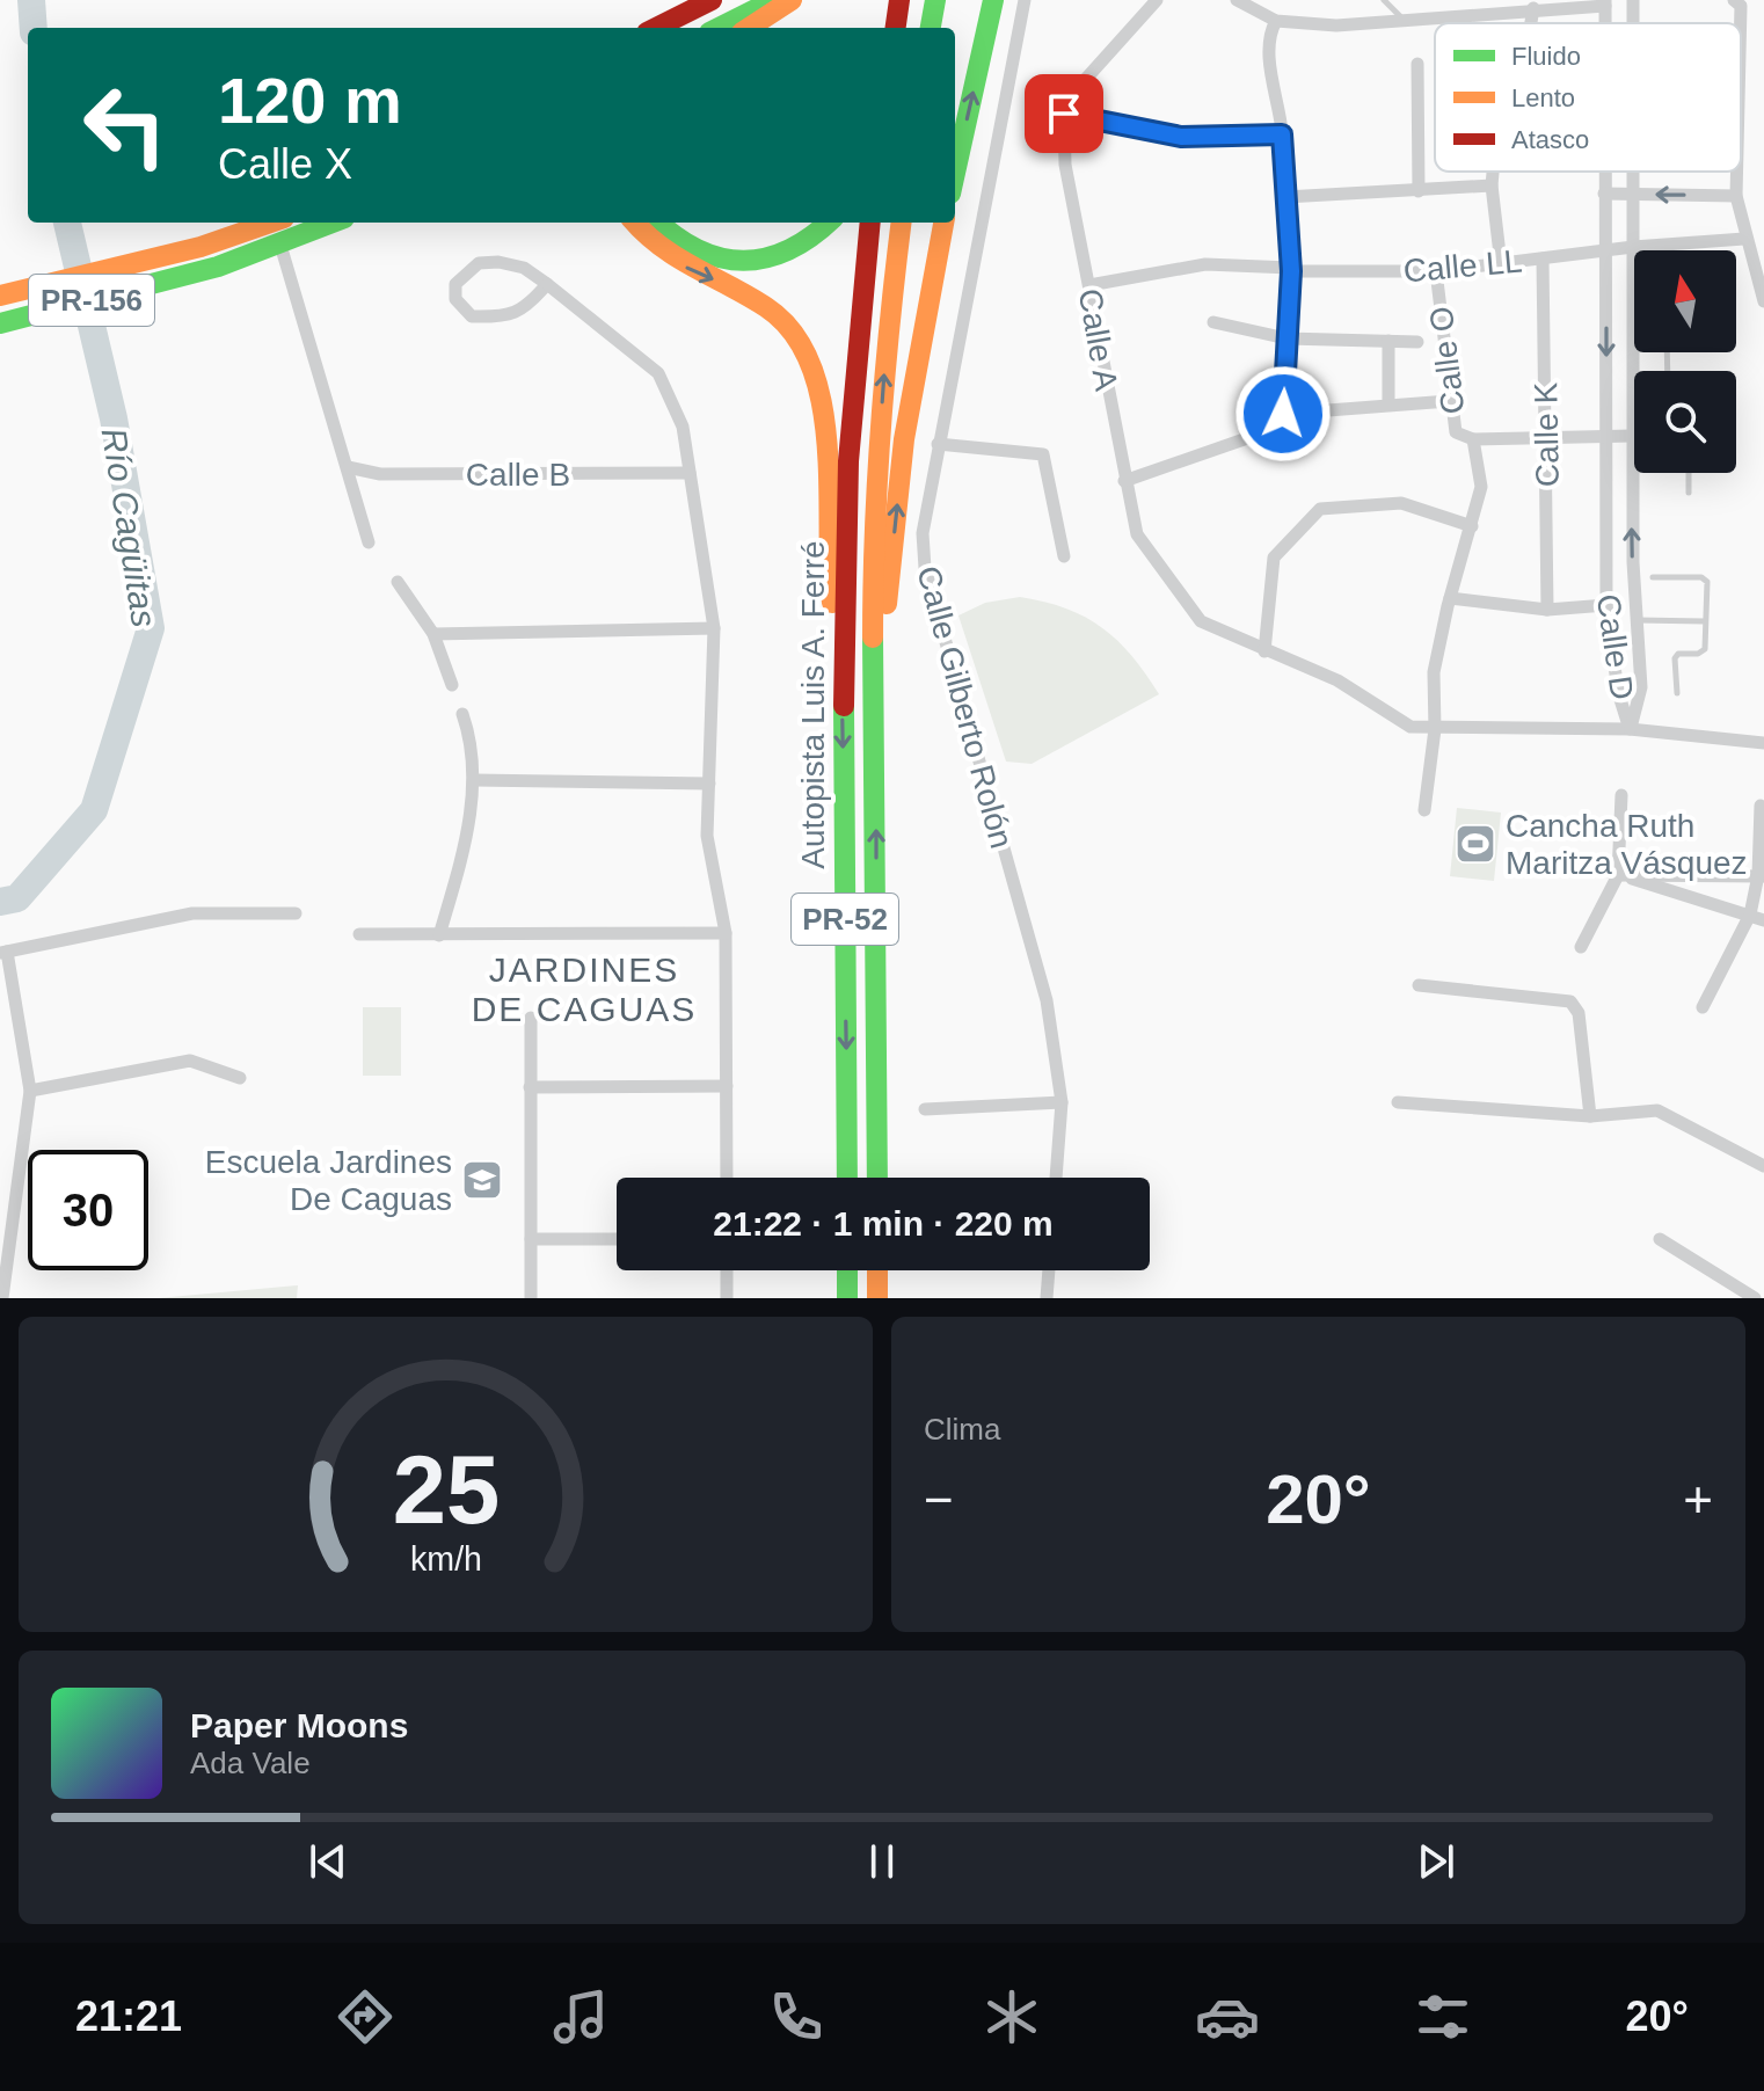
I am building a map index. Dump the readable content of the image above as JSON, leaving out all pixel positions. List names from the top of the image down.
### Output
{
  "streets": {
    "main road": ["PR-156", "Autopista Luis A. Ferré", "PR-52"],
    "street": [
      "Calle LL",
      "Calle A",
      "Calle O",
      "Calle K",
      "Calle B",
      "Calle D",
      "Calle Gilberto Rolón"
    ]
  },
  "crossings": [
    ["Calle LL", "Calle A"],
    ["Calle LL", "Calle O"],
    ["Calle LL", "Calle K"],
    ["Calle LL", "Calle D"],
    ["Calle A", "Calle O"],
    ["Calle A", "Calle D"]
  ],
  "districts": ["JARDINES DE CAGUAS"],
  "water": ["Río Cagüitas"],
  "places": {
    "sports": ["Cancha Ruth Maritza Vásquez"],
    "school or university": ["Escuela Jardines De Caguas"]
  },
  "legend": ["Fluido", "Lento", "Atasco"],
  "north": "top",
  "page": {
    "turn": ["120 m", "Calle X"],
    "limit": "30",
    "trip": "21:22 · 1 min · 220 m",
    "tile": "Clima",
    "heat": ["−", "20°", "+"],
    "song": ["Paper Moons", "Ada Vale"],
    "tabs": ["21:21", "20°"],
    "gauge": ["25", "km/h"]
  }
}
